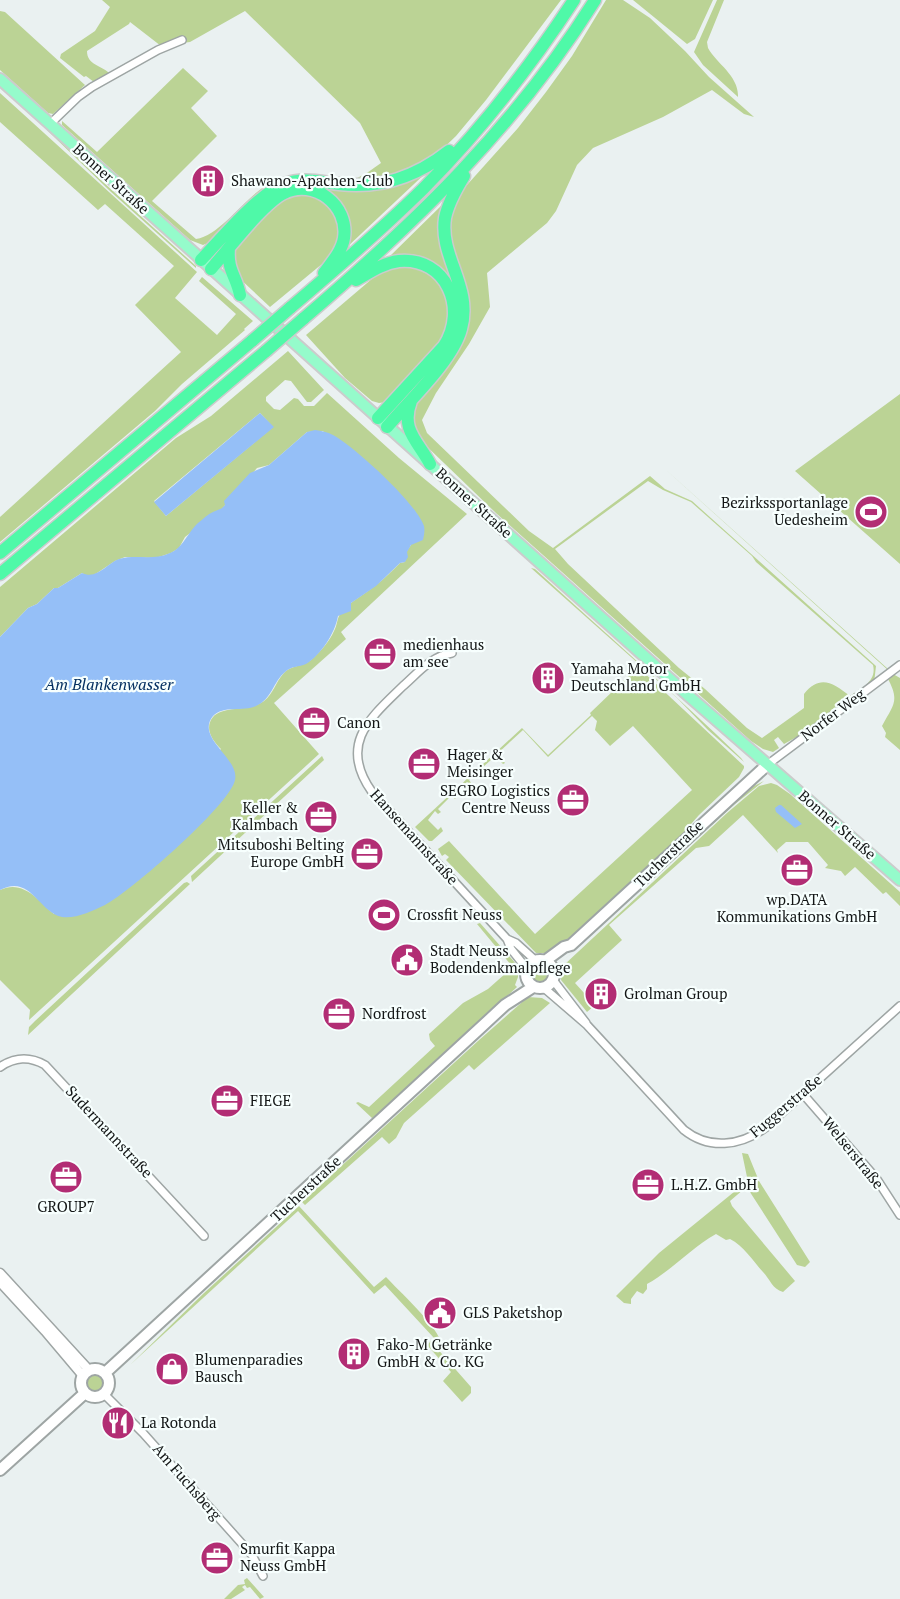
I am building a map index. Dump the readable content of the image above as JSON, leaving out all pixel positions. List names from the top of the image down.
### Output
{
  "streets": {
    "main road": ["Bonner Straße", "Tucherstraße"],
    "street": [
      "Norfer Weg",
      "Hansemannstraße",
      "Fuggerstraße",
      "Sudermannstraße",
      "Welserstraße",
      "Am Fuchsberg"
    ]
  },
  "crossings": [
    ["Bonner Straße", "Norfer Weg"],
    ["Bonner Straße", "Tucherstraße"],
    ["Norfer Weg", "Tucherstraße"],
    ["Hansemannstraße", "Tucherstraße"],
    ["Hansemannstraße", "Fuggerstraße"],
    ["Tucherstraße", "Fuggerstraße"],
    ["Tucherstraße", "Am Fuchsberg"],
    ["Fuggerstraße", "Welserstraße"]
  ],
  "water": ["Am Blankenwasser"],
  "places": {
    "building": [
      "Shawano-Apachen-Club",
      "Yamaha Motor Deutschland GmbH",
      "Grolman Group",
      "Fako-M Getränke GmbH & Co. KG"
    ],
    "sports": ["Bezirkssportanlage Uedesheim", "Crossfit Neuss"],
    "office": [
      "medienhaus am see",
      "Canon",
      "Hager & Meisinger",
      "SEGRO Logistics Centre Neuss",
      "Keller & Kalmbach",
      "Mitsuboshi Belting Europe GmbH",
      "wp.DATA Kommunikations GmbH",
      "Nordfrost",
      "FIEGE",
      "GROUP7",
      "L.H.Z. GmbH",
      "Smurfit Kappa Neuss GmbH"
    ],
    "public building": ["Stadt Neuss Bodendenkmalpflege", "GLS Paketshop"],
    "shop": ["Blumenparadies Bausch"],
    "restaurant": ["La Rotonda"]
  }
}
